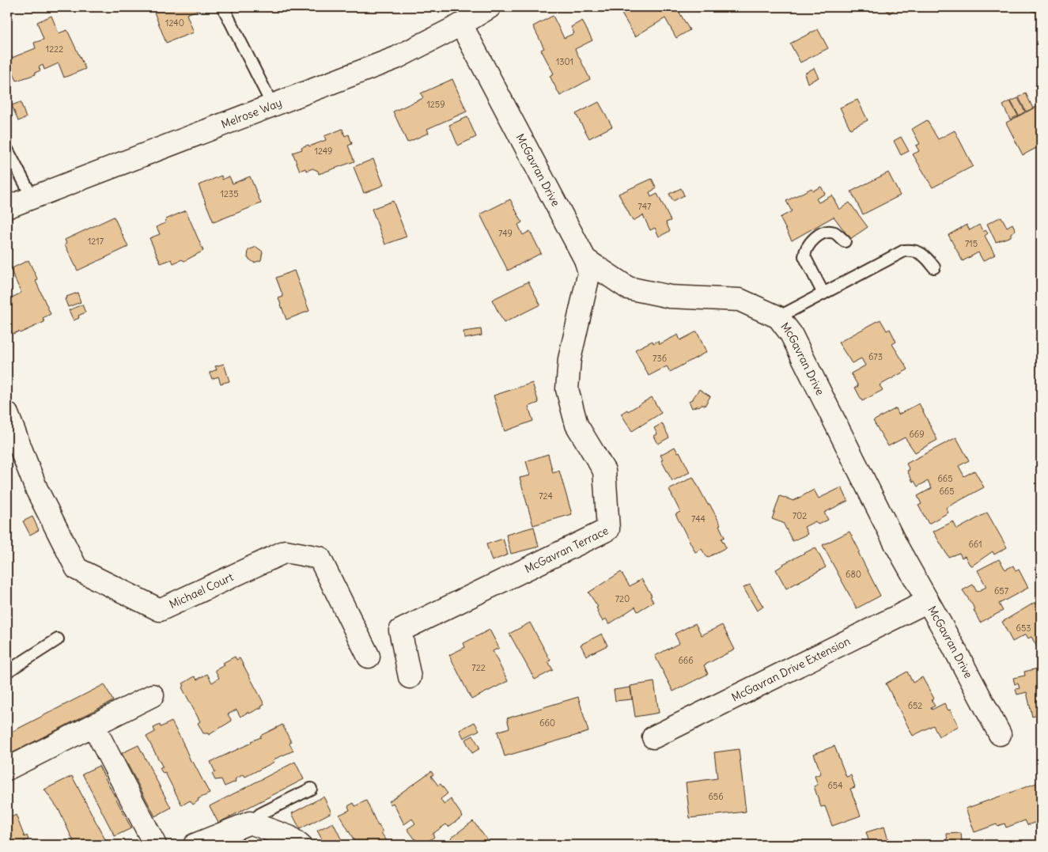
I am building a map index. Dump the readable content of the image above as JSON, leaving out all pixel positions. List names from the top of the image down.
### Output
{
  "streets": {
    "street": [
      "Melrose Way",
      "McGavran Drive",
      "McGavran Terrace",
      "Michael Court",
      "McGavran Drive Extension"
    ]
  },
  "crossings": [
    ["Melrose Way", "McGavran Drive"],
    ["McGavran Drive", "McGavran Terrace"],
    ["McGavran Drive", "McGavran Drive Extension"]
  ],
  "house_numbers": [
    "1240",
    "1222",
    "1301",
    "1259",
    "1249",
    "1235",
    "747",
    "749",
    "1217",
    "715",
    "673",
    "736",
    "669",
    "665",
    "665",
    "724",
    "702",
    "744",
    "661",
    "680",
    "657",
    "720",
    "653",
    "666",
    "722",
    "652",
    "660",
    "654",
    "656"
  ]
}
